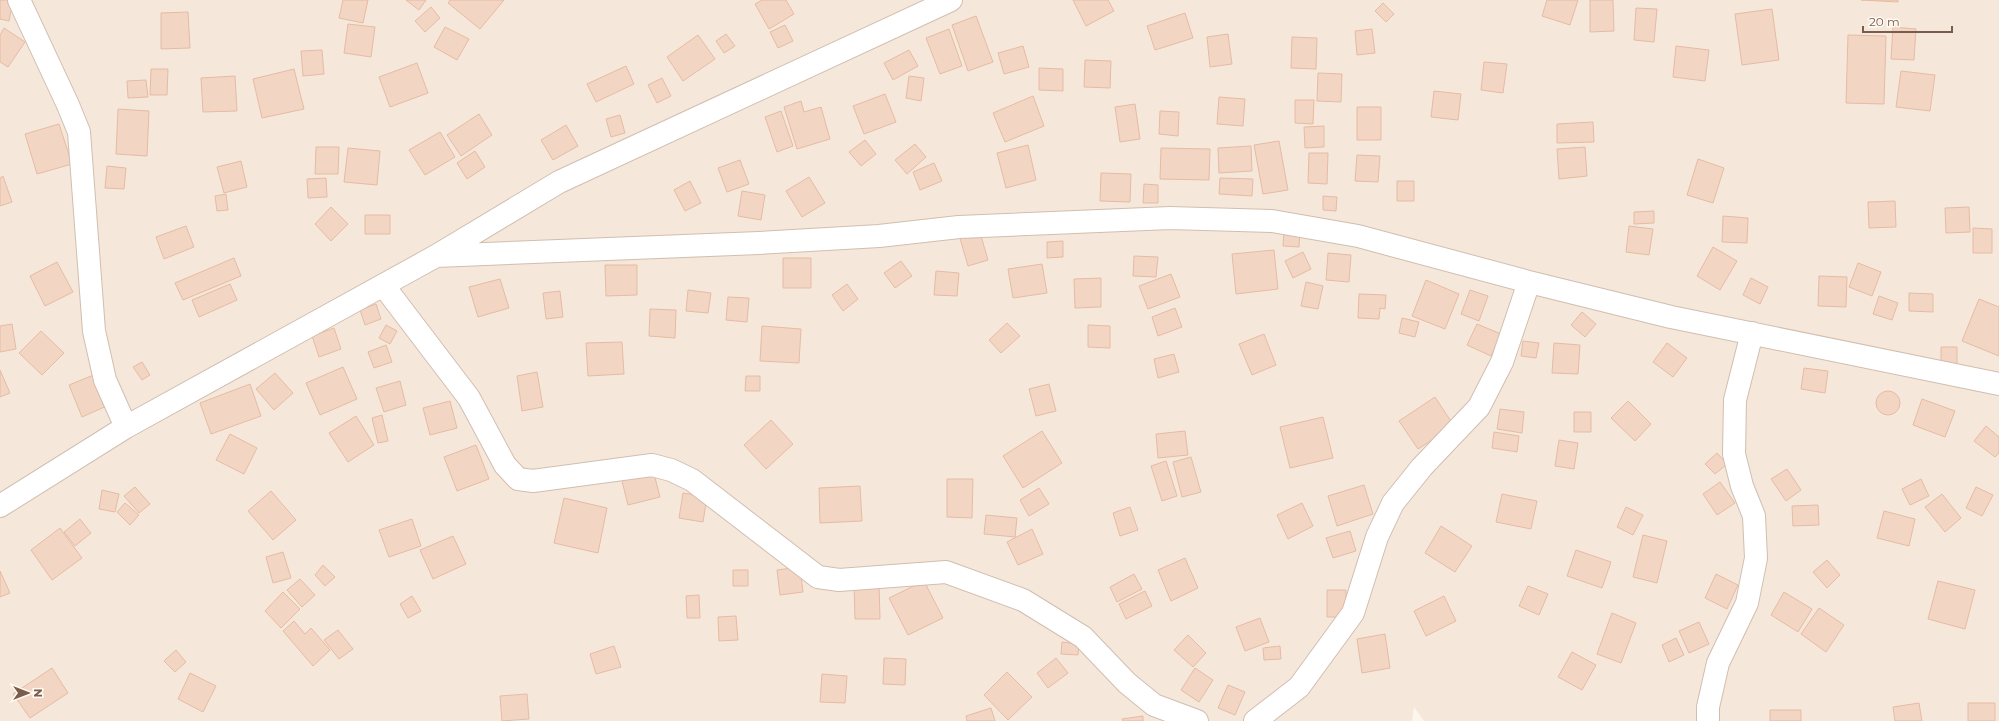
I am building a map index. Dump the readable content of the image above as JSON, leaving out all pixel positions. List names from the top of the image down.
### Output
{
  "scale_bar": "20 m",
  "north": "right"
}
